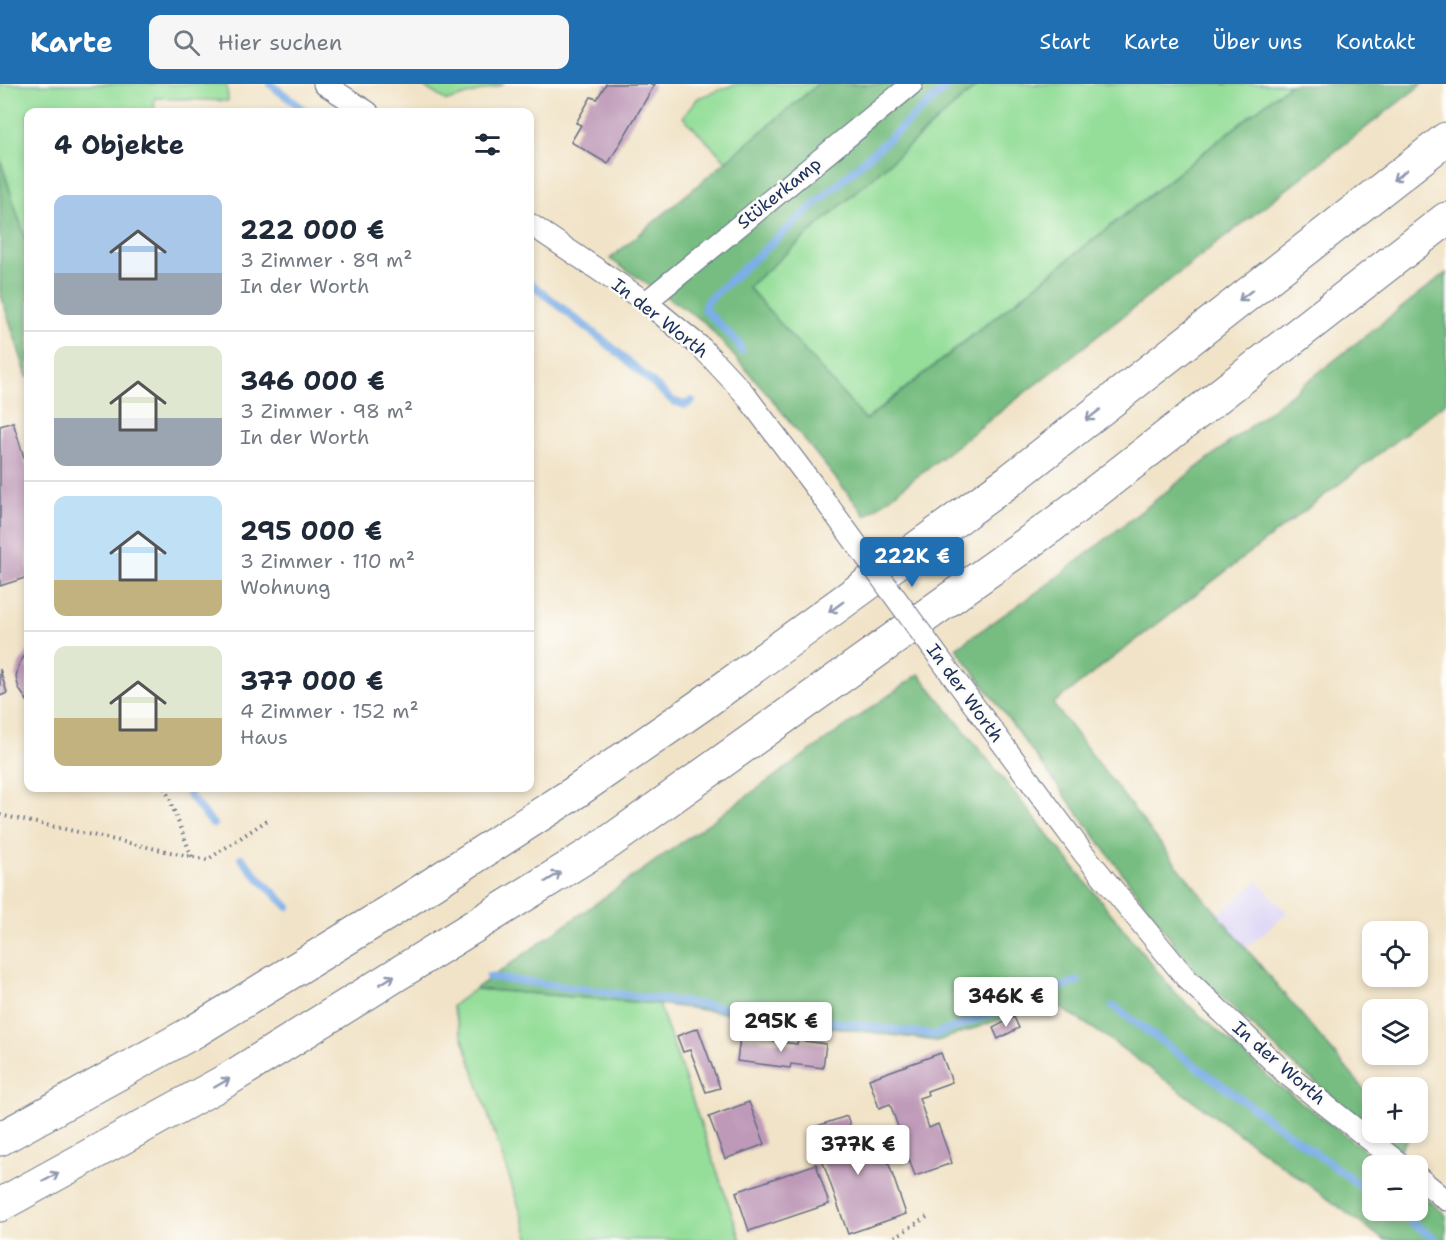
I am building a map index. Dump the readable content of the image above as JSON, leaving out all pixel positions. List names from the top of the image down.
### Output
{
  "streets": {
    "street": ["Stükerkamp", "In der Worth"]
  },
  "crossings": [
    ["Stükerkamp", "In der Worth"]
  ],
  "page": {
    "header": "Karte",
    "search": "Hier suchen",
    "nav": [
      "Start",
      "Karte",
      "Über uns",
      "Kontakt"
    ],
    "heading": "4 Objekte",
    "list": [
      {
        "name": "222 000 €",
        "note": "3 Zimmer · 89 m² · In der Worth"
      },
      {
        "name": "346 000 €",
        "note": "3 Zimmer · 98 m² · In der Worth"
      },
      {
        "name": "295 000 €",
        "note": "3 Zimmer · 110 m² · Wohnung"
      },
      {
        "name": "377 000 €",
        "note": "4 Zimmer · 152 m² · Haus"
      }
    ],
    "price": [
      "222K €",
      "346K €",
      "295K €",
      "377K €"
    ],
    "map_buttons": ["+", "−"]
  }
}
